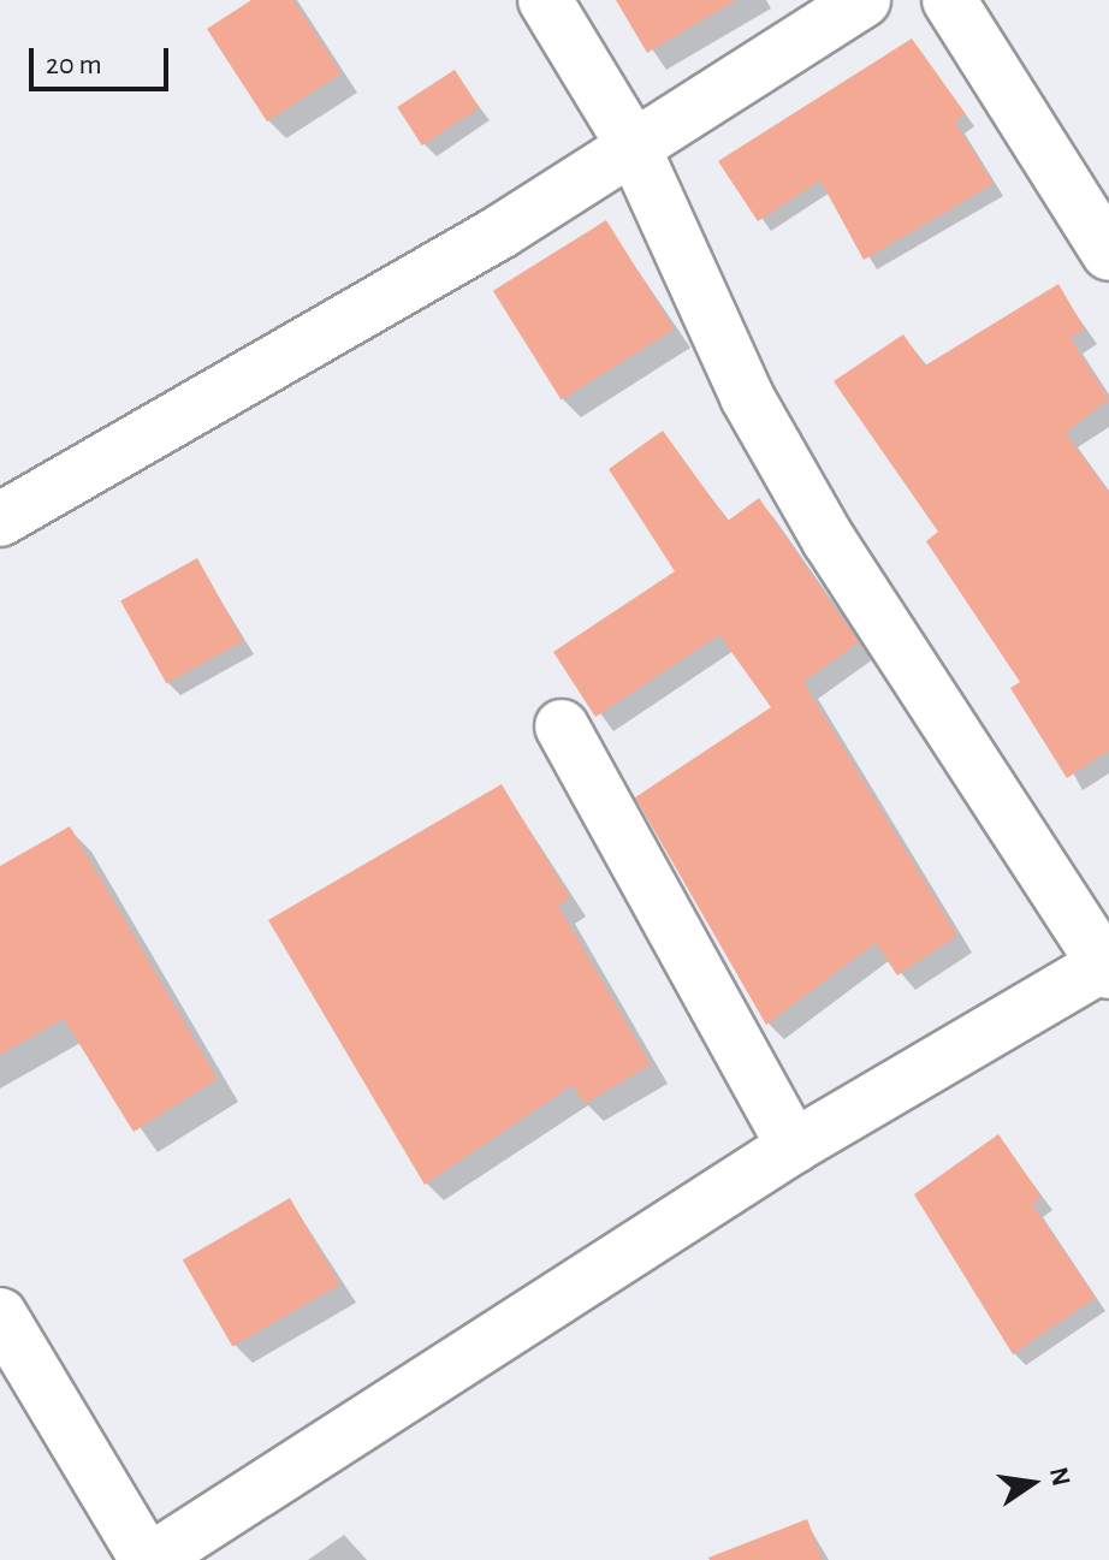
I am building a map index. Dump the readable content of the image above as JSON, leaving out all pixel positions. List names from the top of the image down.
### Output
{
  "scale_bar": "20 m",
  "north": "right"
}
